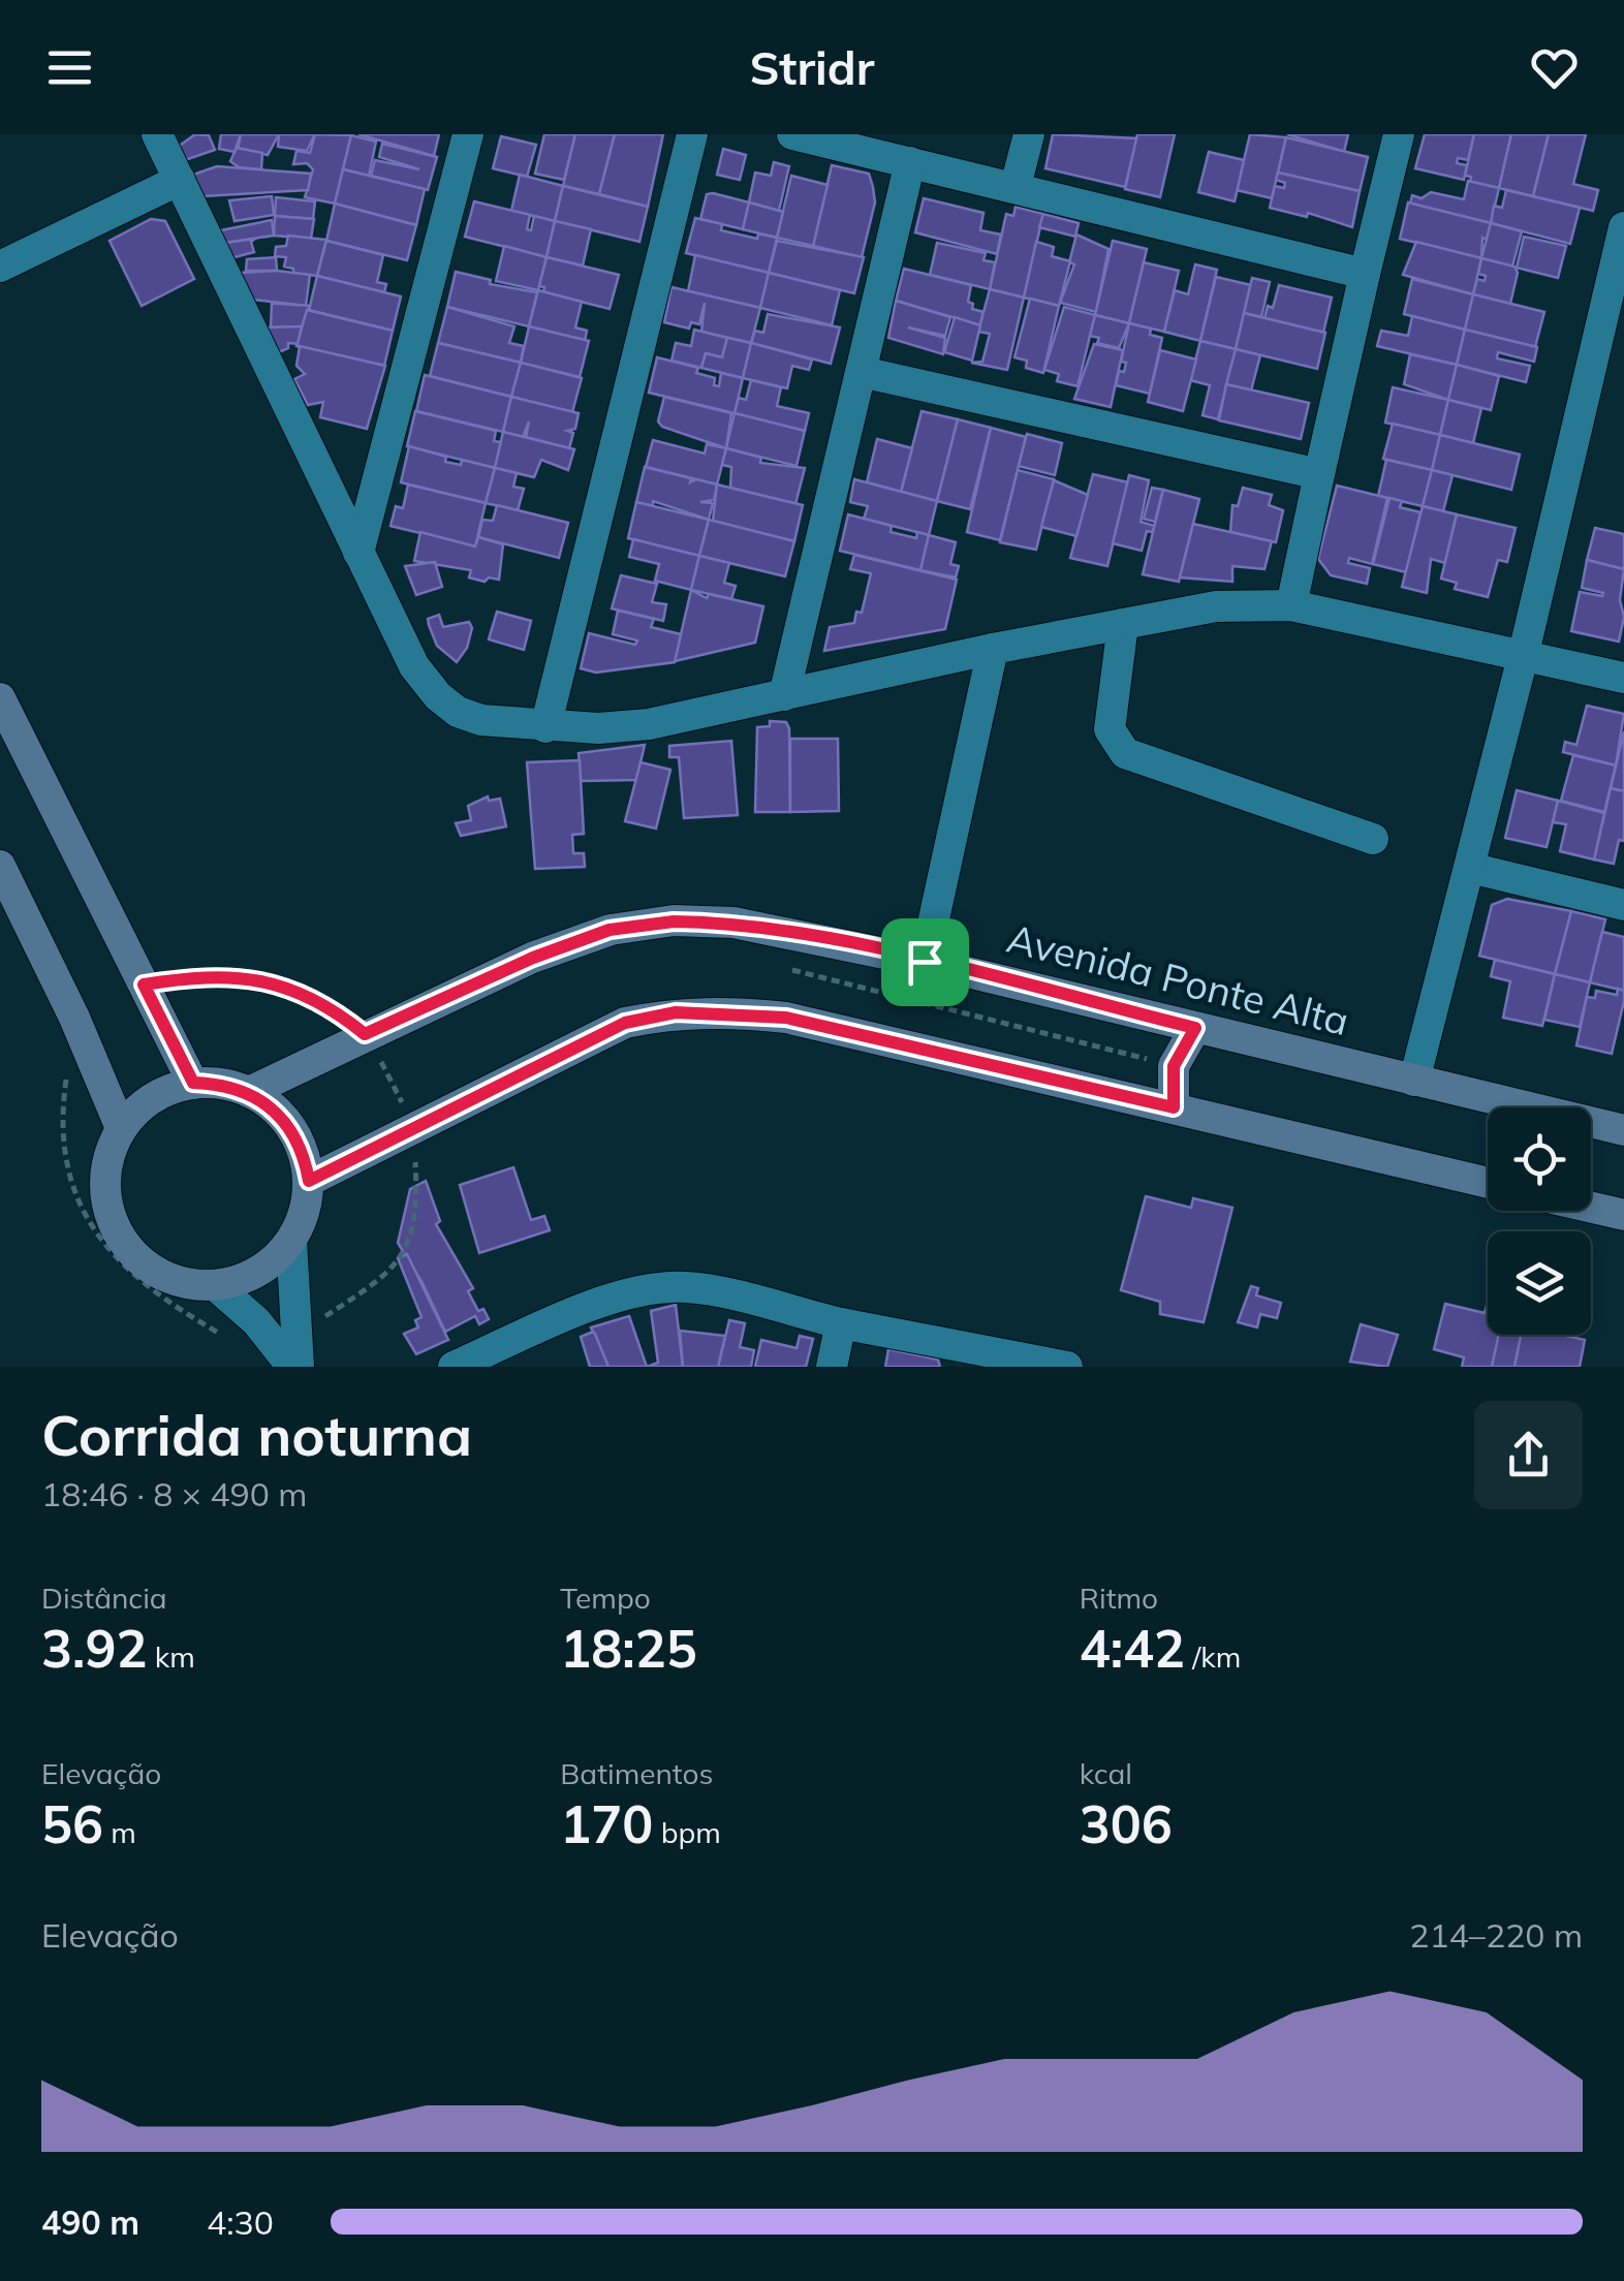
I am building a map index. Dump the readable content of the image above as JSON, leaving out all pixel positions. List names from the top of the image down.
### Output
{
  "streets": {
    "main road": ["Avenida Ponte Alta"]
  },
  "page": {
    "header": "Stridr",
    "heading": ["Corrida noturna", "18:46 · 8 × 490 m"],
    "stats": [
      ["Distância", "3.92 km"],
      ["Tempo", "18:25"],
      ["Ritmo", "4:42 /km"],
      ["Elevação", "56 m"],
      ["Batimentos", "170 bpm"],
      ["kcal", "306"]
    ],
    "chart": ["Elevação", "214–220 m"],
    "list": [
      {
        "name": "490 m",
        "note": "4:30"
      }
    ]
  }
}
